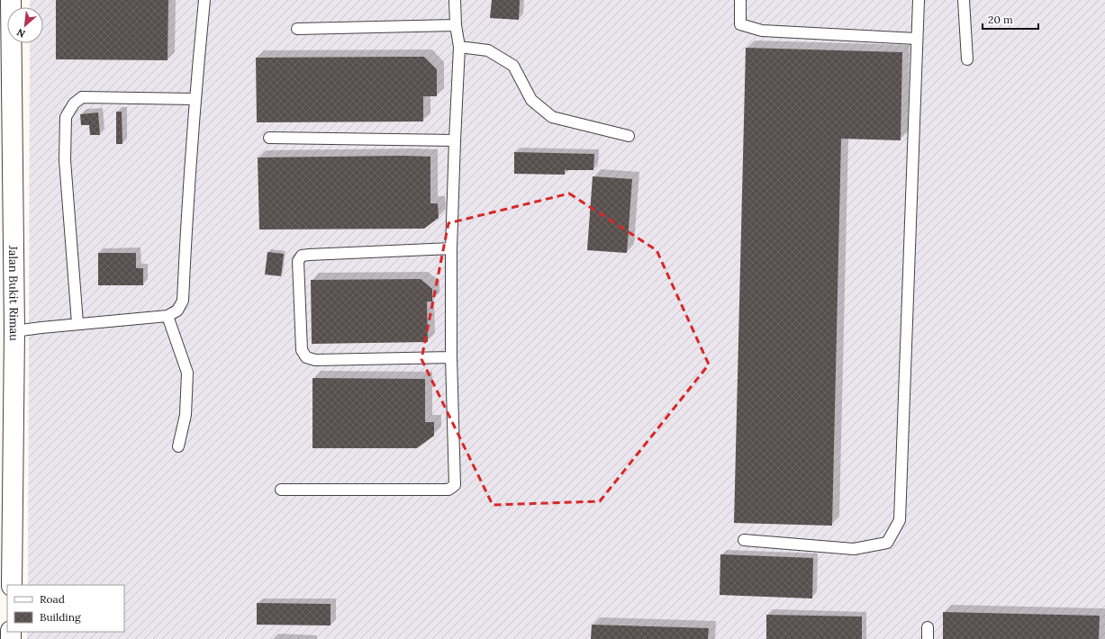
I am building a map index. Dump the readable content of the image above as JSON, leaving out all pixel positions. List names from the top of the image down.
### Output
{
  "streets": {
    "street": ["Jalan Bukit Rimau"]
  },
  "legend": ["Road", "Building"],
  "scale_bar": "20 m",
  "north": "bottom left"
}
